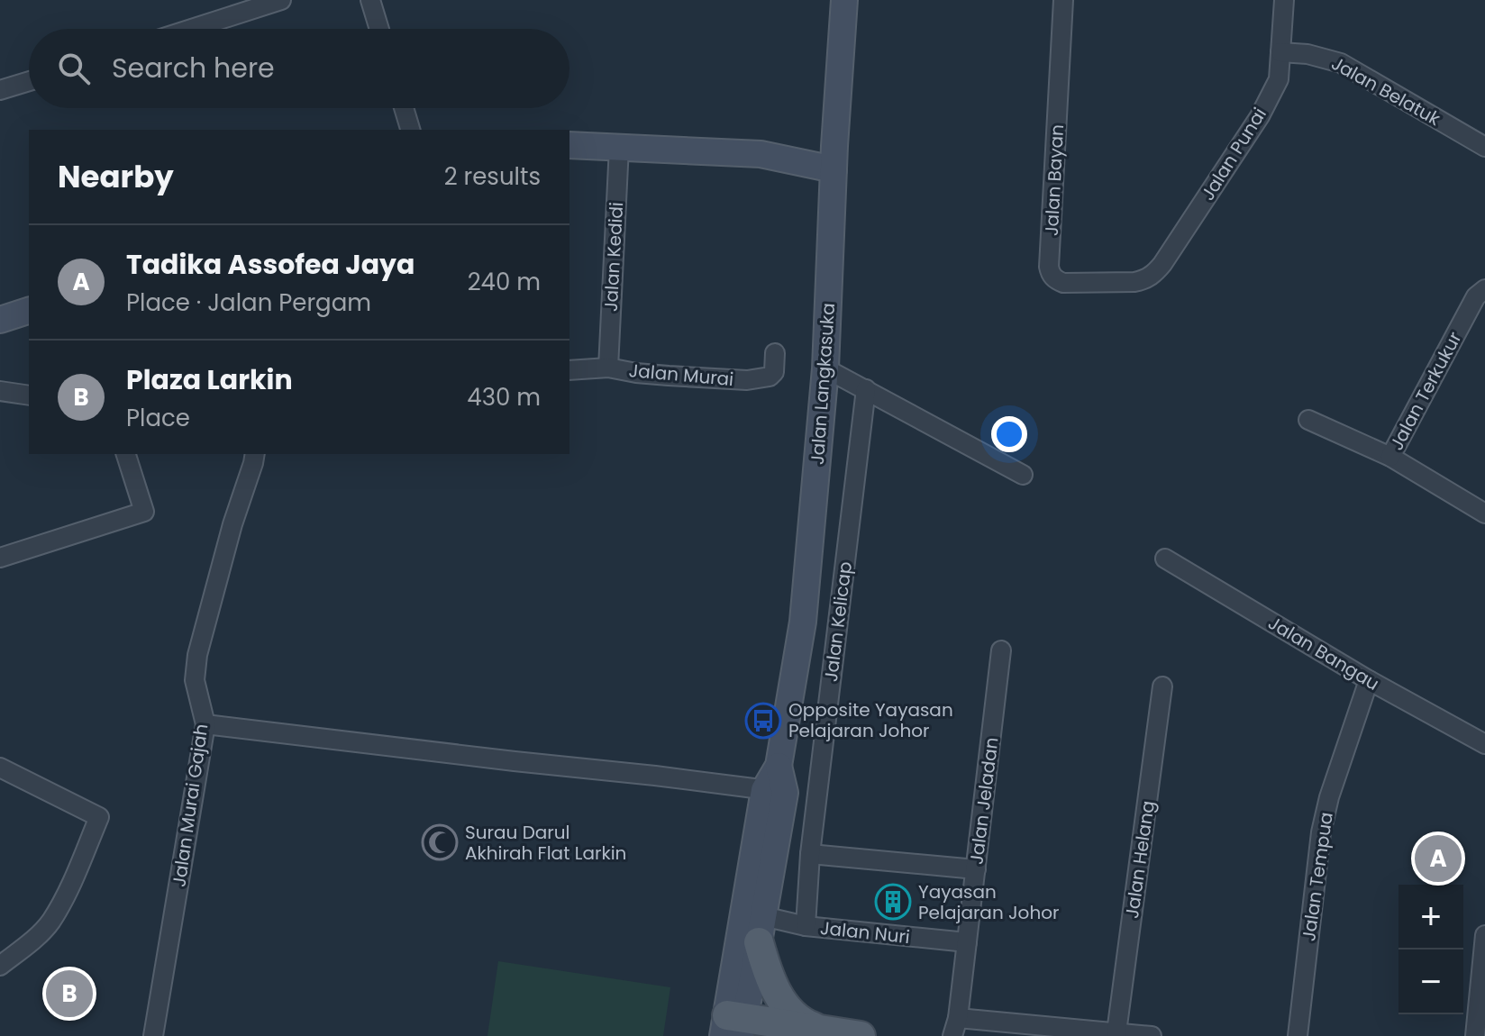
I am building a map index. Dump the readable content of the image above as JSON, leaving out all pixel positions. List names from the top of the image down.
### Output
{
  "streets": {
    "main road": ["Jalan Langkasuka"],
    "street": [
      "Jalan Belatuk",
      "Jalan Punai",
      "Jalan Bayan",
      "Jalan Kedidi",
      "Jalan Murai",
      "Jalan Terkukur",
      "Jalan Kelicap",
      "Jalan Bangau",
      "Jalan Jeladan",
      "Jalan Murai Gajah",
      "Jalan Helang",
      "Jalan Tempua",
      "Jalan Nuri"
    ]
  },
  "crossings": [
    ["Jalan Belatuk", "Jalan Punai"],
    ["Jalan Punai", "Jalan Bayan"],
    ["Jalan Kedidi", "Jalan Murai"],
    ["Jalan Langkasuka", "Jalan Nuri"],
    ["Jalan Kelicap", "Jalan Nuri"],
    ["Jalan Bangau", "Jalan Tempua"],
    ["Jalan Jeladan", "Jalan Nuri"]
  ],
  "places": {
    "bus stop": ["Opposite Yayasan Pelajaran Johor"],
    "mosque": ["Surau Darul Akhirah Flat Larkin"],
    "building": ["Yayasan Pelajaran Johor"]
  },
  "page": {
    "search": "Search here",
    "heading": ["Nearby", "2 results"],
    "list": [
      {
        "mark": "A",
        "name": "Tadika Assofea Jaya",
        "note": "Place · Jalan Pergam",
        "value": "240 m"
      },
      {
        "mark": "B",
        "name": "Plaza Larkin",
        "note": "Place",
        "value": "430 m"
      }
    ],
    "pins": ["A", "B"],
    "map_buttons": ["+", "−"]
  }
}
